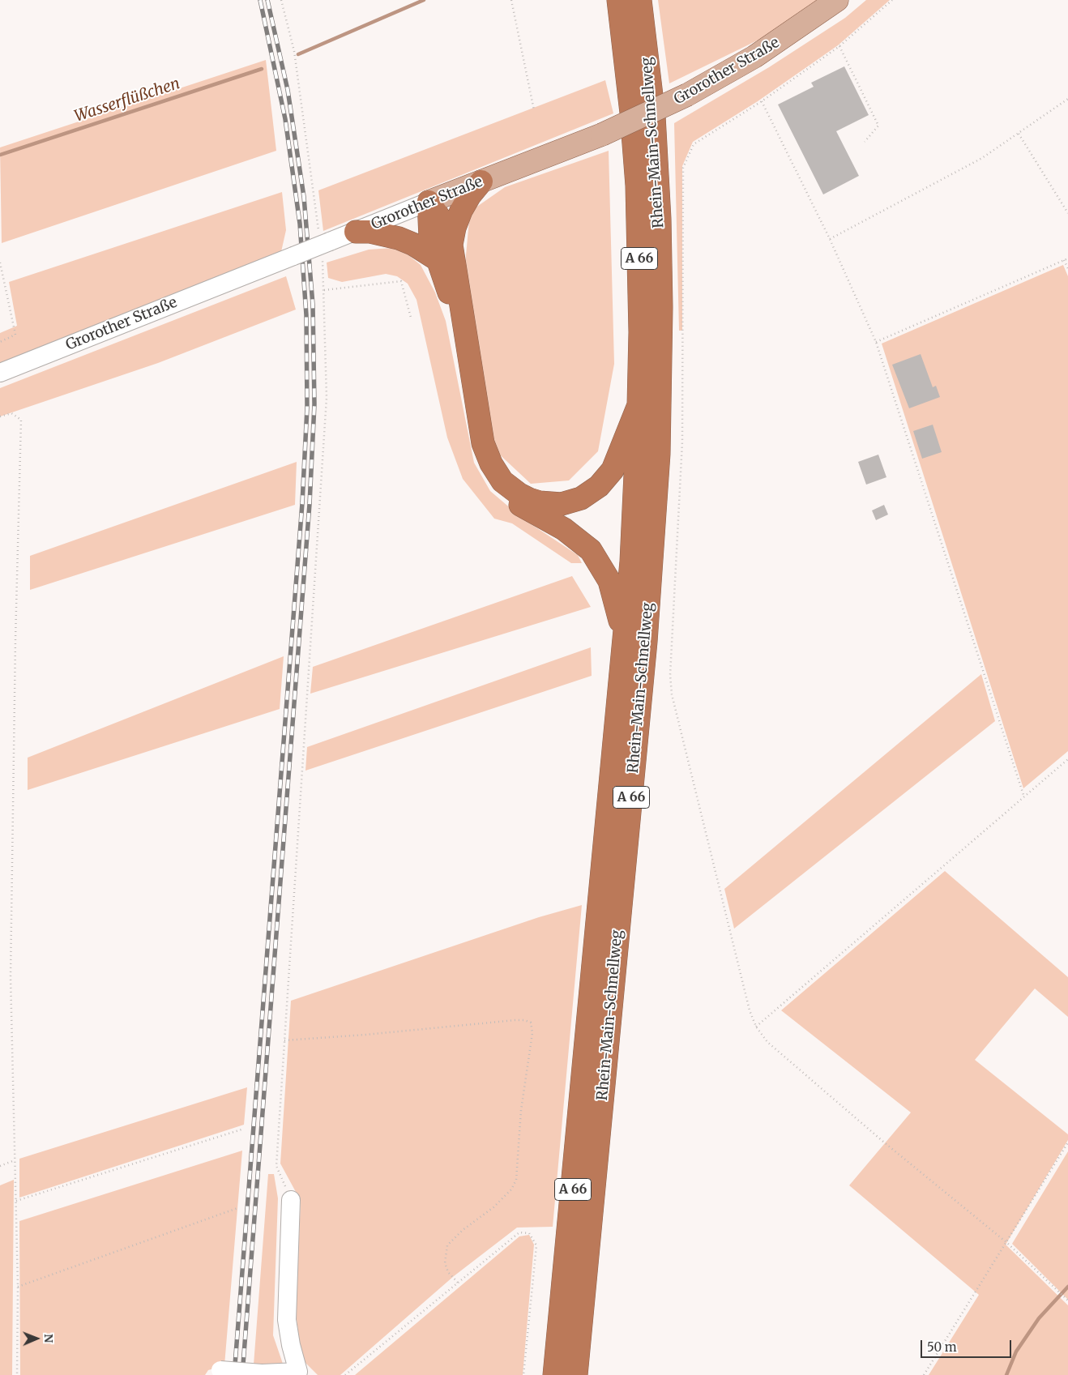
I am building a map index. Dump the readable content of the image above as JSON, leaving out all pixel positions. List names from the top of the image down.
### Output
{
  "streets": {
    "highway": ["Rhein-Main-Schnellweg", "A 66"],
    "main road": ["Grorother Straße"]
  },
  "crossings": [
    ["Rhein-Main-Schnellweg", "A 66"]
  ],
  "water": ["Wasserflüßchen"],
  "scale_bar": "50 m",
  "north": "right"
}
